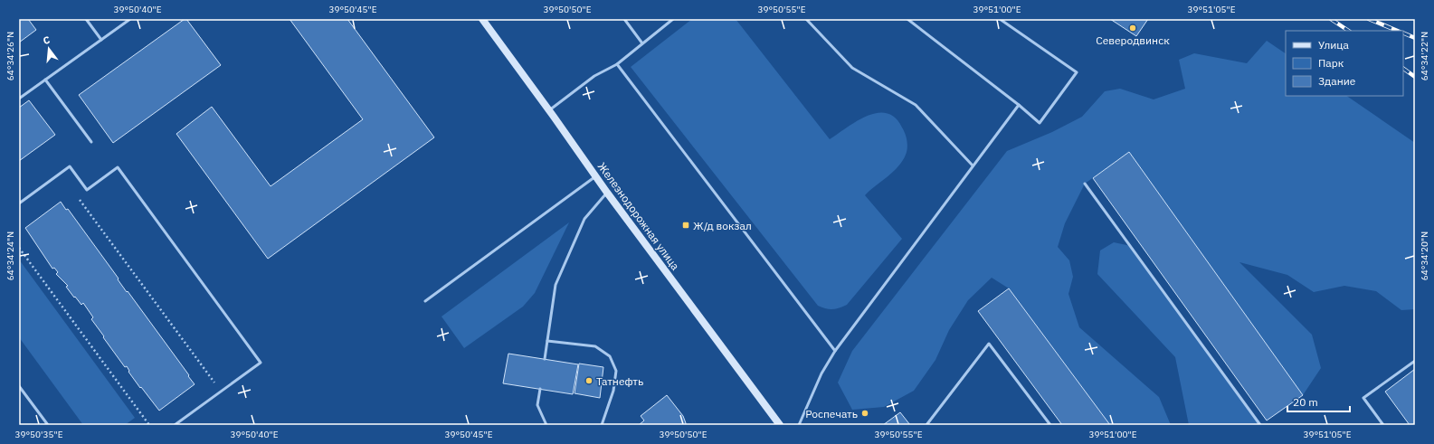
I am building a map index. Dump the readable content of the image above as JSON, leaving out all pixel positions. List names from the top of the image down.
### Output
{
  "streets": {
    "main road": ["Железнодорожная улица"]
  },
  "places": {
    "other": ["Северодвинск", "Татнефть", "Роспечать"],
    "transit": ["Ж/д вокзал"]
  },
  "legend": ["Улица", "Парк", "Здание"],
  "scale_bar": "20 m",
  "north": "top",
  "coordinates": [
    "39°50'40\"E",
    "39°50'45\"E",
    "39°50'50\"E",
    "39°50'55\"E",
    "39°51'00\"E",
    "39°51'05\"E",
    "64°34'22\"N",
    "64°34'26\"N",
    "64°34'20\"N",
    "64°34'24\"N",
    "39°50'35\"E"
  ]
}
